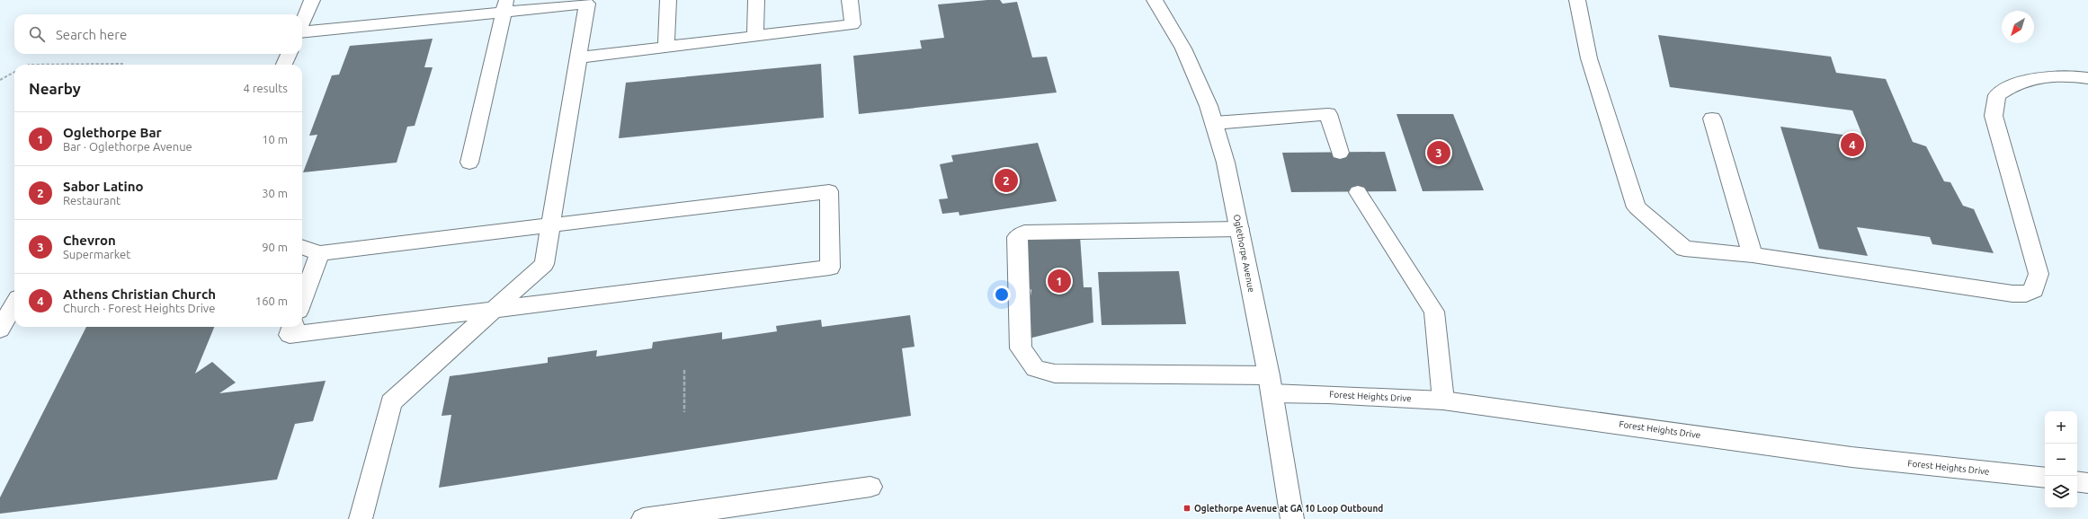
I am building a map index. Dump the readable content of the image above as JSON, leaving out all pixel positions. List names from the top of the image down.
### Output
{
  "streets": {
    "main road": ["Oglethorpe Avenue", "Forest Heights Drive"]
  },
  "crossings": [
    ["Oglethorpe Avenue", "Forest Heights Drive"]
  ],
  "places": {
    "transit": ["Oglethorpe Avenue at GA 10 Loop Outbound"]
  },
  "north": "bottom left",
  "page": {
    "search": "Search here",
    "heading": ["Nearby", "4 results"],
    "list": [
      {
        "mark": "1",
        "name": "Oglethorpe Bar",
        "note": "Bar · Oglethorpe Avenue",
        "value": "10 m"
      },
      {
        "mark": "2",
        "name": "Sabor Latino",
        "note": "Restaurant",
        "value": "30 m"
      },
      {
        "mark": "3",
        "name": "Chevron",
        "note": "Supermarket",
        "value": "90 m"
      },
      {
        "mark": "4",
        "name": "Athens Christian Church",
        "note": "Church · Forest Heights Drive",
        "value": "160 m"
      }
    ],
    "pins": [
      "4",
      "3",
      "2",
      "1"
    ],
    "map_buttons": ["+", "−"]
  }
}
